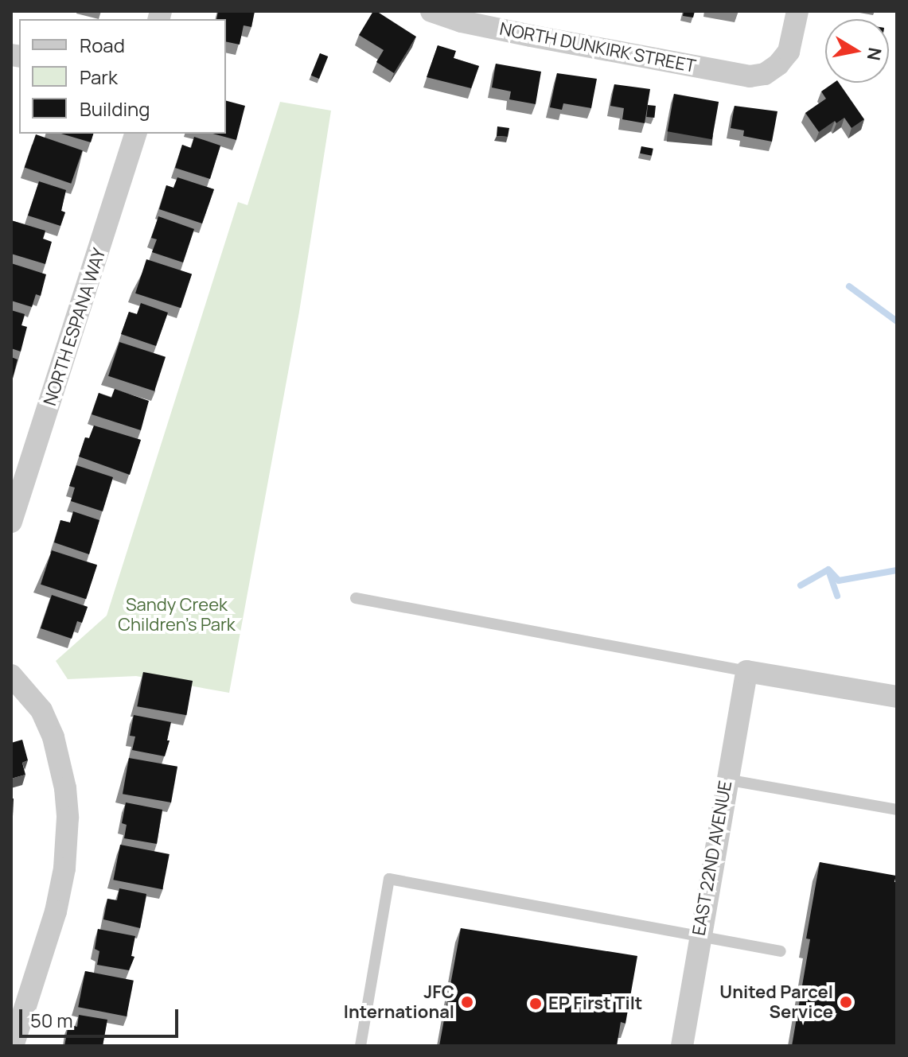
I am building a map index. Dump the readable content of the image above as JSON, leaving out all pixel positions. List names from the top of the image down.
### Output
{
  "streets": {
    "street": ["NORTH DUNKIRK STREET", "NORTH ESPANA WAY", "EAST 22ND AVENUE"]
  },
  "parks": ["Sandy Creek Children's Park"],
  "places": ["JFC International", "United Parcel Service", "EP First Tilt"],
  "legend": ["Road", "Park", "Building"],
  "scale_bar": "50 m",
  "north": "right"
}
